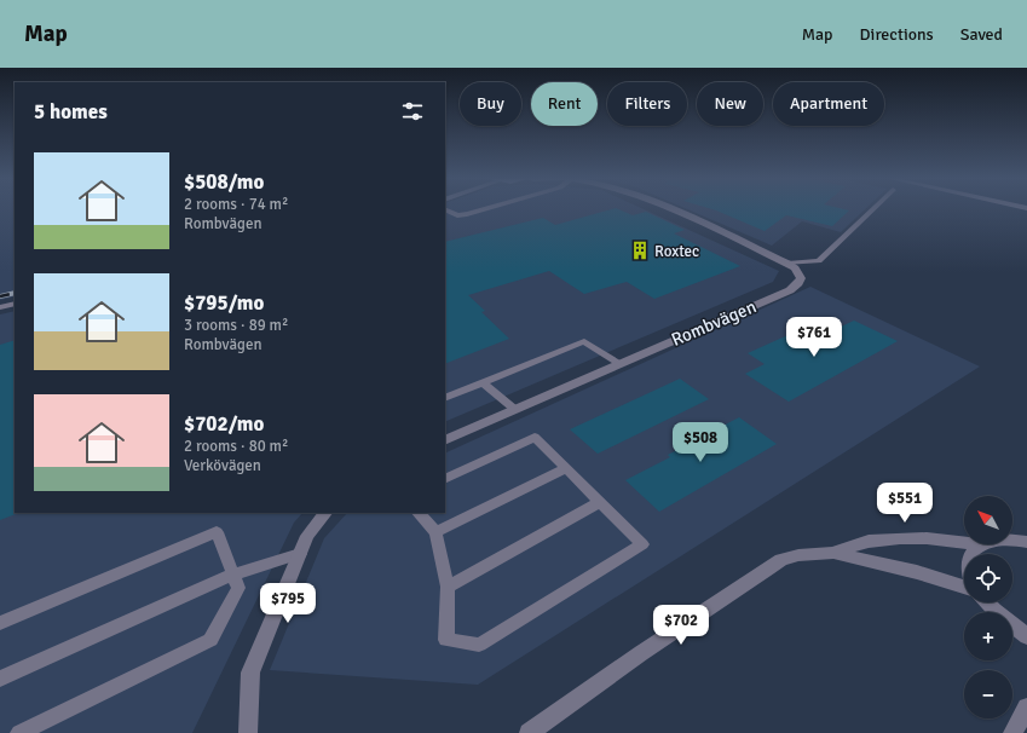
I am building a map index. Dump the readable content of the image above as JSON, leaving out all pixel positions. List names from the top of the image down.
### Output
{
  "streets": {
    "street": ["Rombvägen"]
  },
  "places": {
    "building": ["Roxtec"]
  },
  "north": "top left",
  "page": {
    "header": "Map",
    "nav": ["Map", "Directions", "Saved"],
    "chip": [
      "Buy",
      "Rent",
      "Filters",
      "New",
      "Apartment"
    ],
    "heading": "5 homes",
    "list": [
      {
        "name": "$508/mo",
        "note": "2 rooms · 74 m² · Rombvägen"
      },
      {
        "name": "$795/mo",
        "note": "3 rooms · 89 m² · Rombvägen"
      },
      {
        "name": "$702/mo",
        "note": "2 rooms · 80 m² · Verkövägen"
      }
    ],
    "price": [
      "$761",
      "$508",
      "$551",
      "$795",
      "$702"
    ],
    "map_buttons": ["+", "−"]
  }
}
